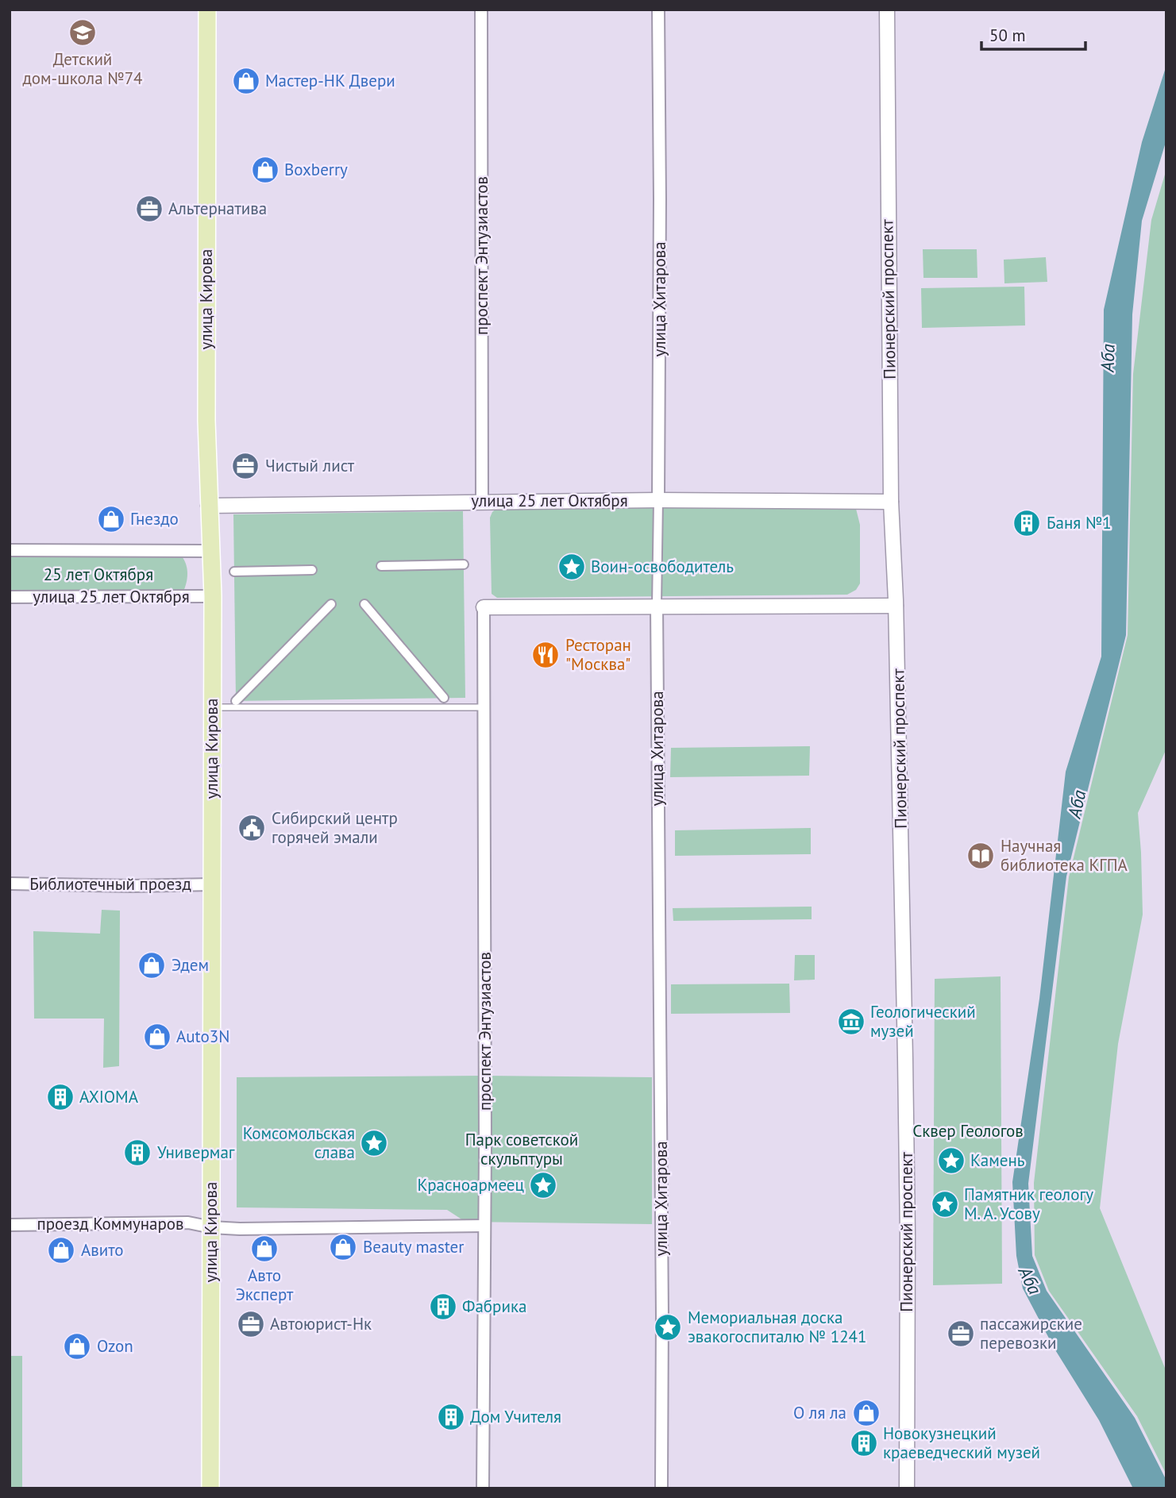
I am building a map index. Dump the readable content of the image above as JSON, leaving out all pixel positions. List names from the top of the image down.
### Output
{
  "streets": {
    "main road": ["улица Кирова"],
    "street": [
      "проспект Энтузиастов",
      "улица Хитарова",
      "Пионерский проспект",
      "улица 25 лет Октября",
      "Библиотечный проезд",
      "проезд Коммунаров"
    ]
  },
  "crossings": [
    ["проспект Энтузиастов", "улица 25 лет Октября"],
    ["проспект Энтузиастов", "проезд Коммунаров"],
    ["улица Кирова", "улица 25 лет Октября"],
    ["улица Кирова", "Библиотечный проезд"],
    ["улица Кирова", "проезд Коммунаров"],
    ["улица Хитарова", "улица 25 лет Октября"],
    ["Пионерский проспект", "улица 25 лет Октября"]
  ],
  "water": ["Аба"],
  "parks": ["25 лет Октября", "Сквер Геологов", "Парк советской скульптуры"],
  "places": {
    "school or university": ["Детский дом-школа №74"],
    "shop": [
      "Мастер-НК Двери",
      "Boxberry",
      "Гнездо",
      "Эдем",
      "Auto3N",
      "Beauty master",
      "Авто Эксперт",
      "Авито",
      "Ozon",
      "О ля ла"
    ],
    "office": [
      "Альтернатива",
      "Чистый лист",
      "Автоюрист-Нк",
      "пассажирские перевозки"
    ],
    "building": [
      "Баня №1",
      "AXIOMA",
      "Универмаг",
      "Фабрика",
      "Дом Учителя",
      "Новокузнецкий краеведческий музей"
    ],
    "place": [
      "Воин-освободитель",
      "Комсомольская слава",
      "Камень",
      "Красноармеец",
      "Памятник геологу М. А. Усову",
      "Мемориальная доска эвакогоспиталю № 1241"
    ],
    "restaurant": ["Ресторан \"Москва\""],
    "public building": ["Сибирский центр горячей эмали"],
    "library": ["Научная библиотека КГПА"],
    "museum": ["Геологический музей"]
  },
  "scale_bar": "50 m"
}
